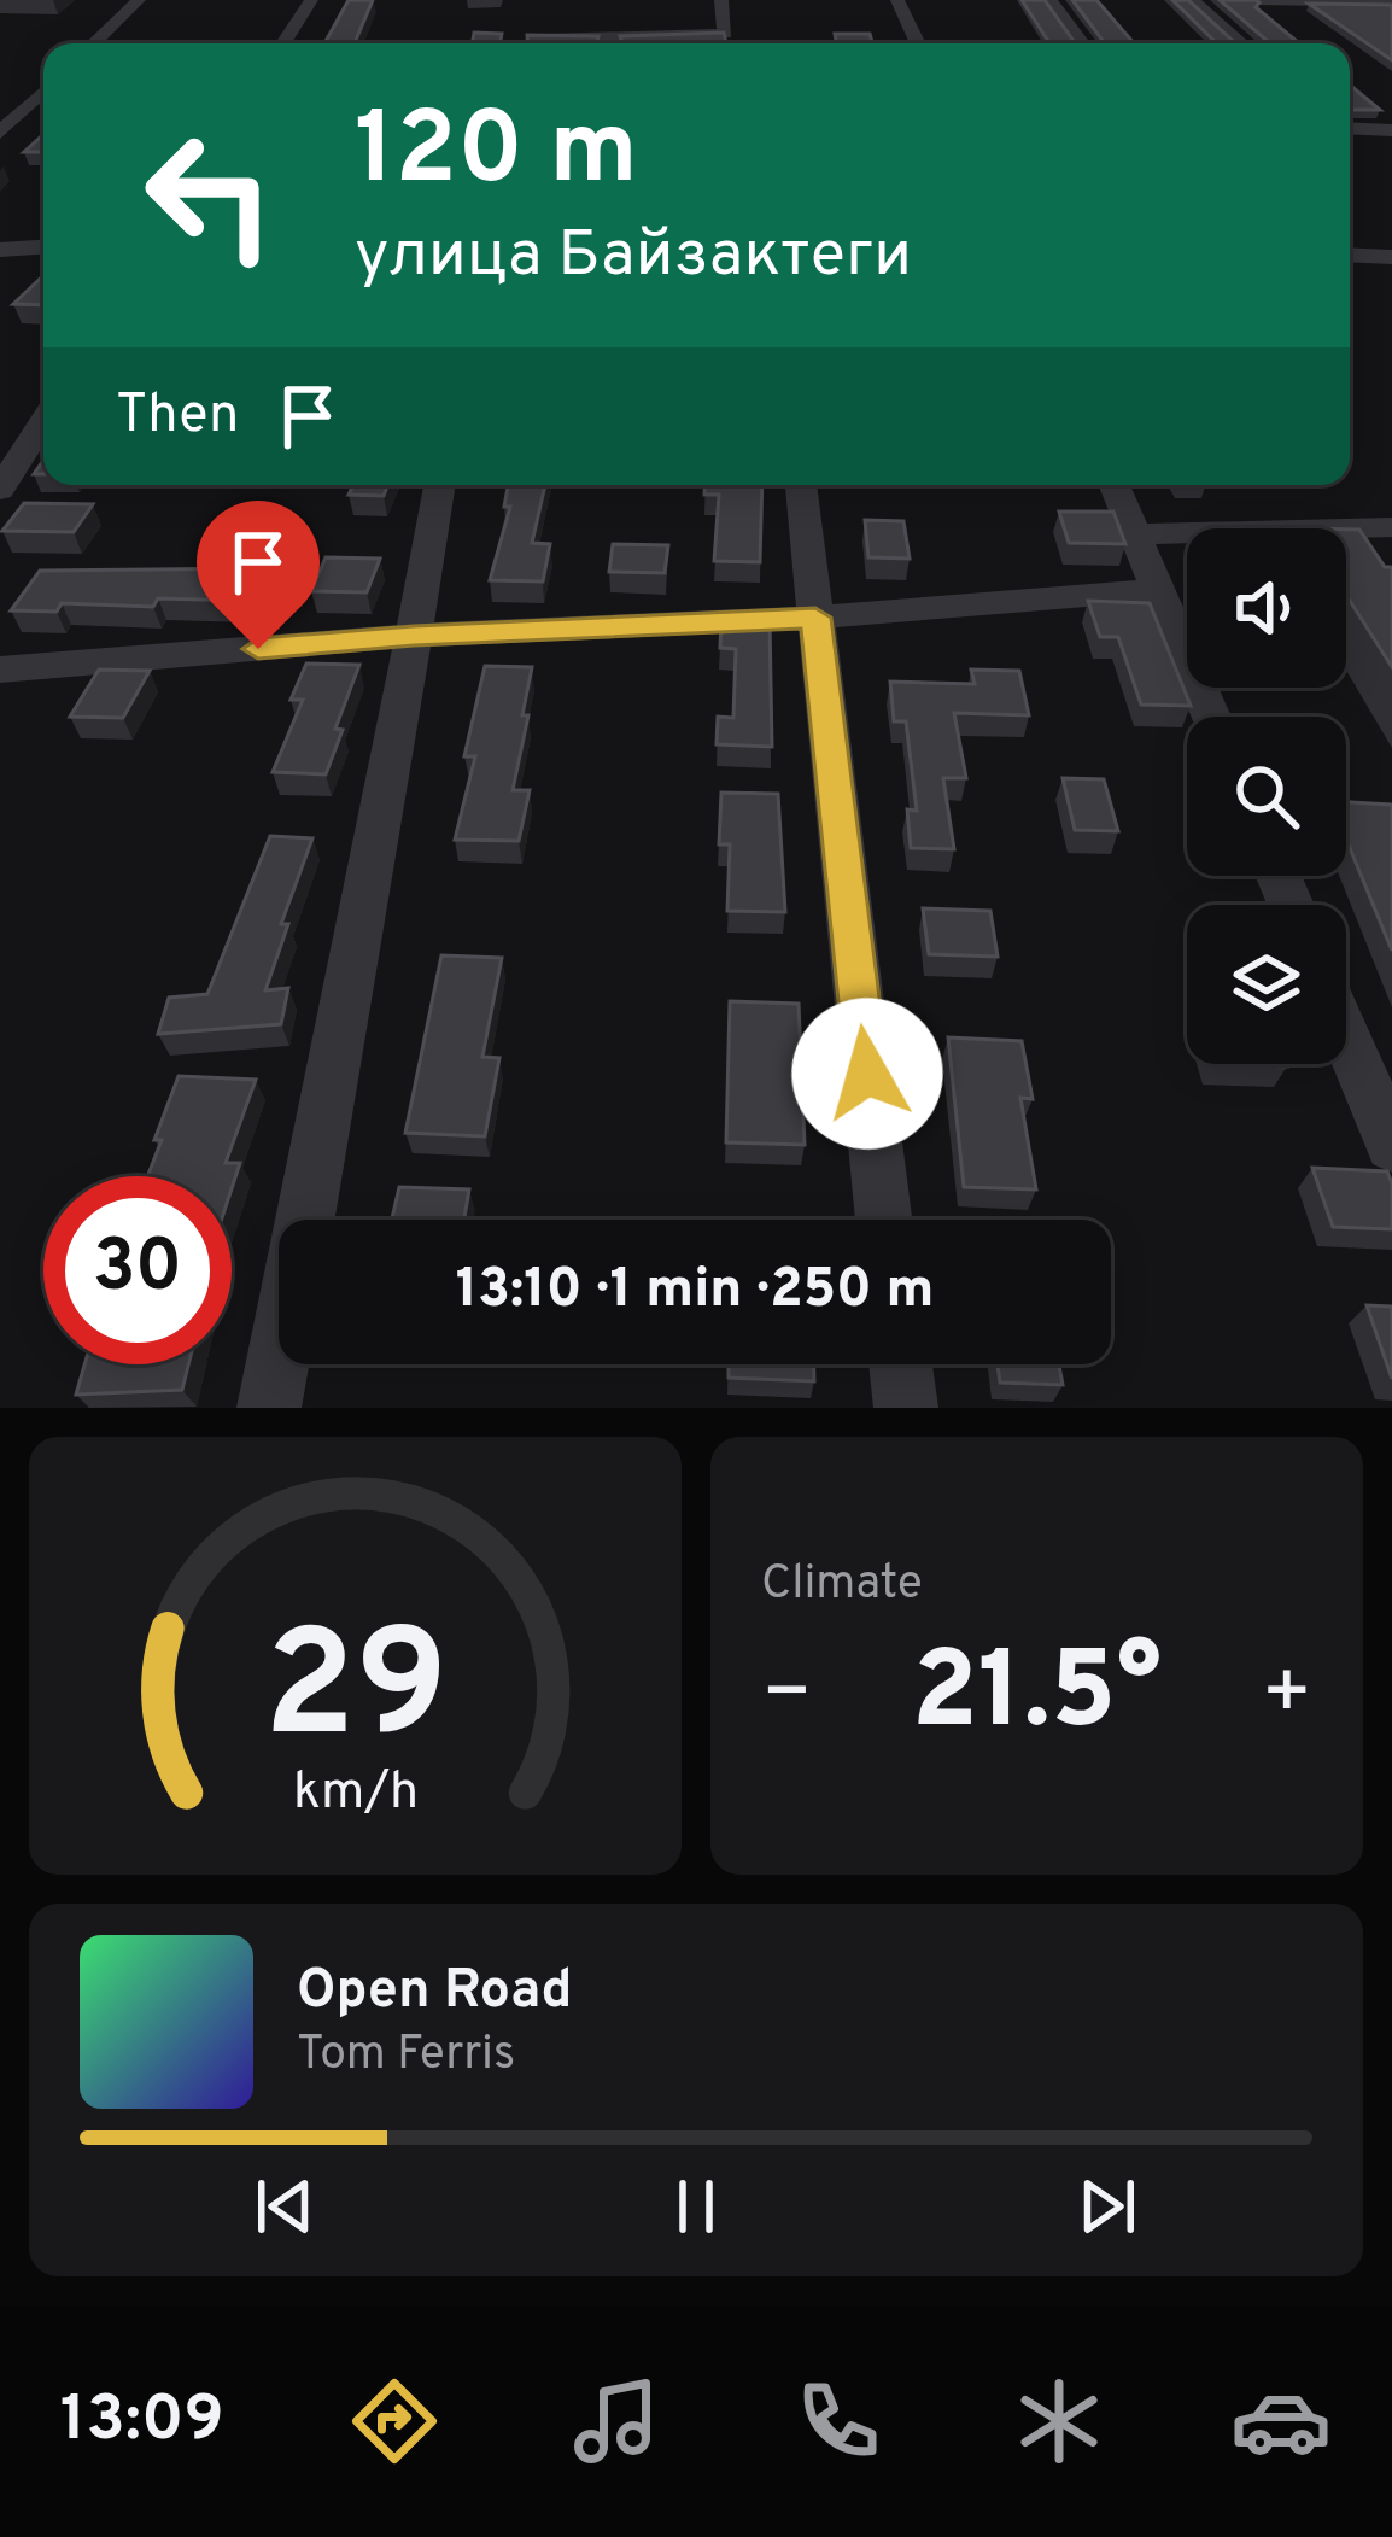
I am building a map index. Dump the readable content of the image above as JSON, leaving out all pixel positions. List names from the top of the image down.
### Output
{
  "page": {
    "turn": ["120 m", "улица Байзактеги"],
    "then": "Then",
    "limit": "30",
    "trip": "13:10 · 1 min · 250 m",
    "tile": "Climate",
    "heat": ["−", "21.5°", "+"],
    "song": ["Open Road", "Tom Ferris"],
    "tabs": "13:09",
    "gauge": ["29", "km/h"]
  }
}
